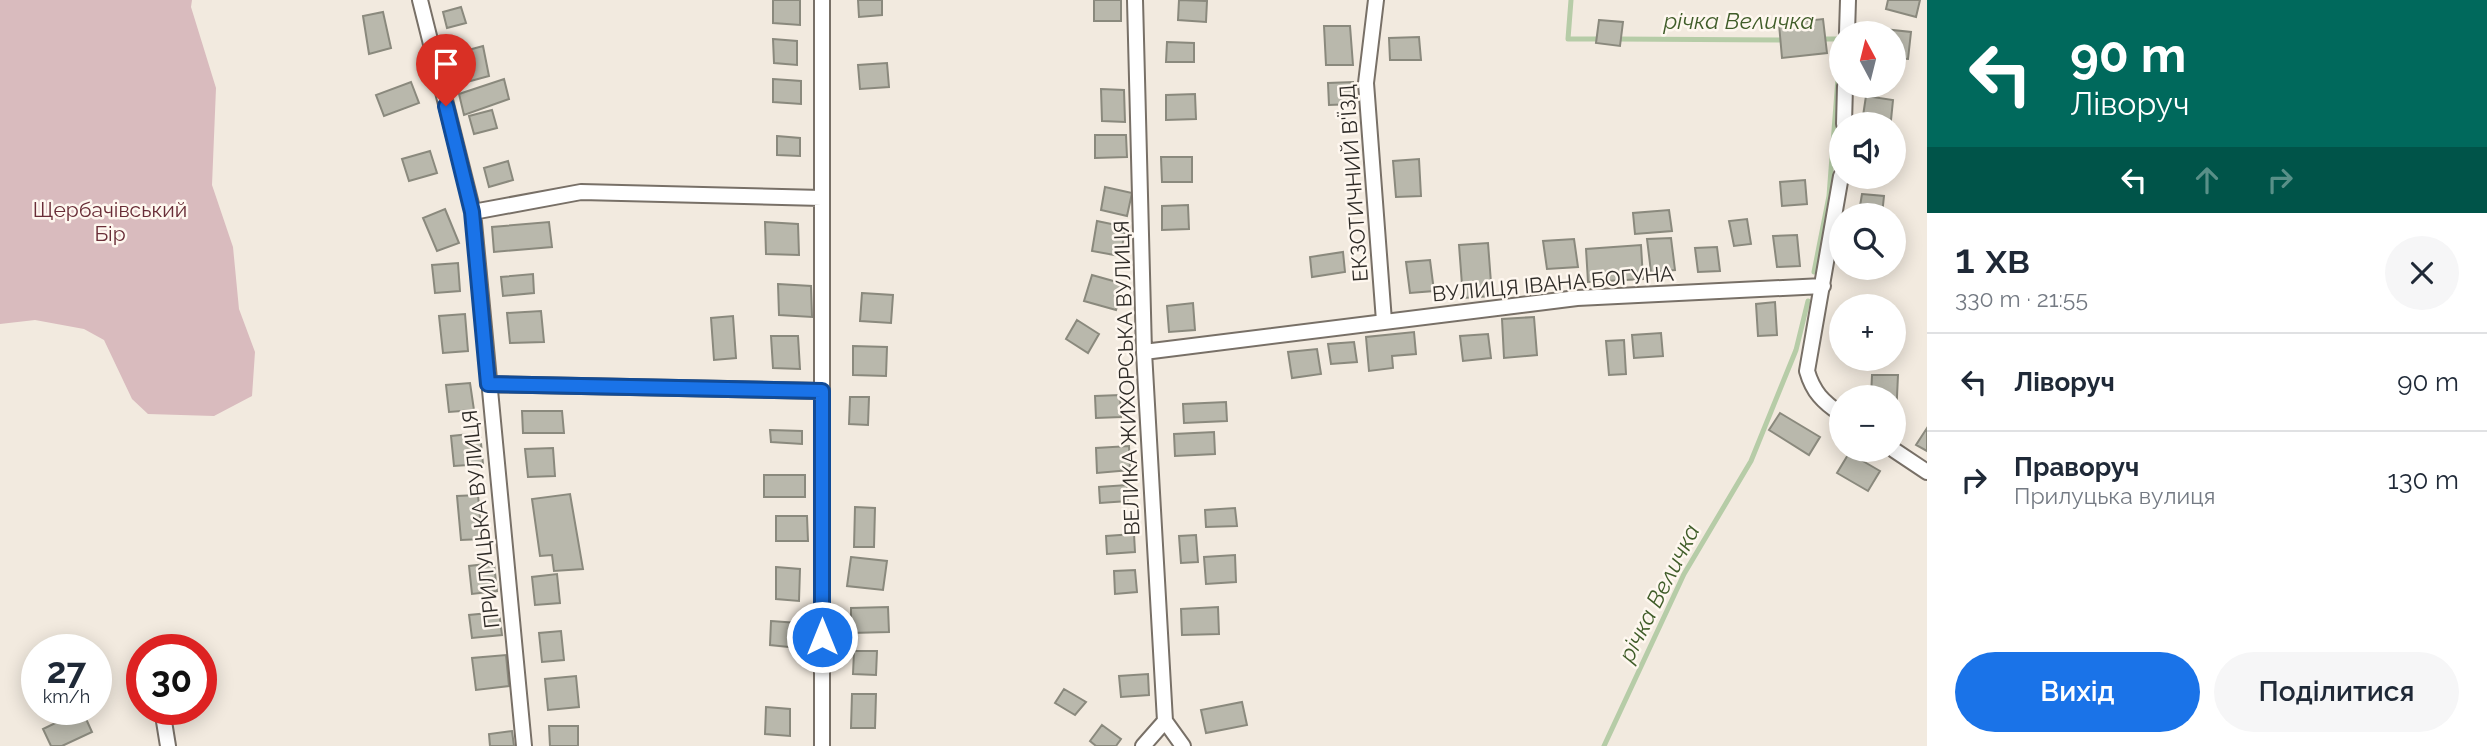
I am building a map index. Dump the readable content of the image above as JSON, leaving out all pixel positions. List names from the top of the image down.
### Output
{
  "streets": {
    "street": [
      "ЕКЗОТИЧНИЙ В'ЇЗД",
      "ВУЛИЦЯ ІВАНА БОГУНА",
      "ВЕЛИКА ЖИХОРСЬКА ВУЛИЦЯ",
      "ПРИЛУЦЬКА ВУЛИЦЯ"
    ]
  },
  "crossings": [
    ["ЕКЗОТИЧНИЙ В'ЇЗД", "ВУЛИЦЯ ІВАНА БОГУНА"],
    ["ВУЛИЦЯ ІВАНА БОГУНА", "ВЕЛИКА ЖИХОРСЬКА ВУЛИЦЯ"]
  ],
  "water": ["річка Величка"],
  "parks": ["Щербачівський Бір"],
  "north": "top",
  "page": {
    "turn": ["90 m", "Ліворуч"],
    "map_buttons": ["+", "−"],
    "heading": ["1 хв", "330 m · 21:55"],
    "list": [
      {
        "name": "Ліворуч",
        "value": "90 m"
      },
      {
        "name": "Праворуч",
        "note": "Прилуцька вулиця",
        "value": "130 m"
      }
    ],
    "speed": "27 km/h",
    "limit": "30",
    "buttons": ["Вихід", "Поділитися"]
  }
}
